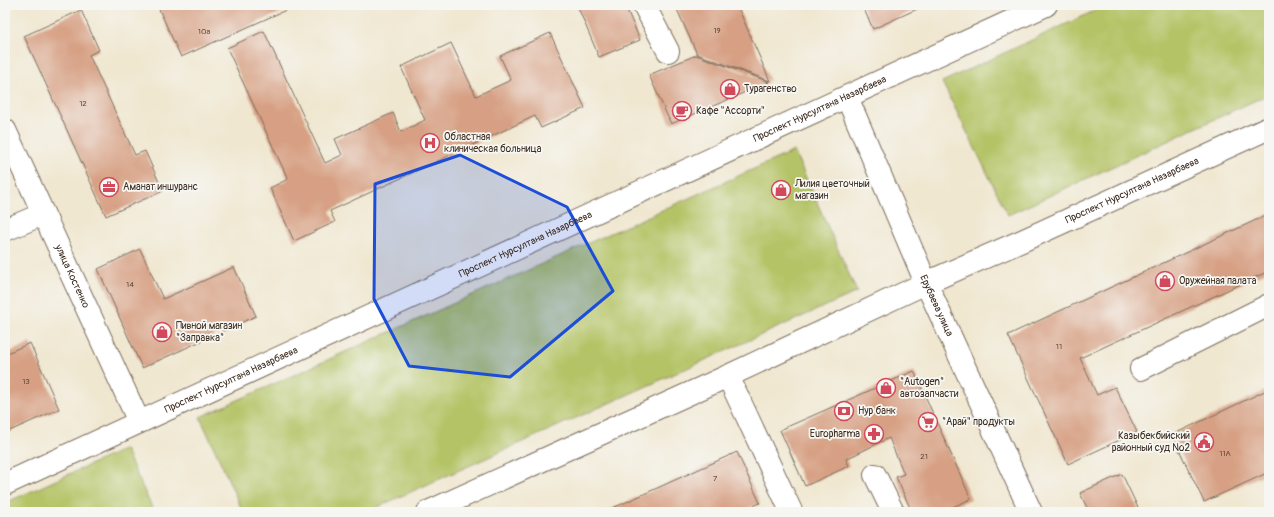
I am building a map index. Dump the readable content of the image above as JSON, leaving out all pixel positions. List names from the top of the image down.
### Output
{
  "streets": {
    "main road": ["Проспект Нурсултана Назарбаева", "улица Костенко", "Ерубаева улица"]
  },
  "crossings": [
    ["Проспект Нурсултана Назарбаева", "улица Костенко"],
    ["Проспект Нурсултана Назарбаева", "Ерубаева улица"]
  ],
  "places": {
    "shop": [
      "Турагенство",
      "Лилия цветочный магазин",
      "Оружейная палата",
      "Пивной магазин \"Заправка\"",
      "\"Autogen\" автозапчасти"
    ],
    "cafe": ["Кафе \"Ассорти\""],
    "hospital": ["Областная клиническая больница"],
    "office": ["Аманат иншуранс"],
    "bank": ["Нур банк"],
    "supermarket": ["\"Арай\" продукты"],
    "pharmacy": ["Europharma"],
    "public building": ["Казыбекбийский районный суд №2"]
  },
  "house_numbers": [
    "19",
    "10а",
    "12",
    "14",
    "11",
    "13",
    "11А",
    "21",
    "7"
  ]
}
